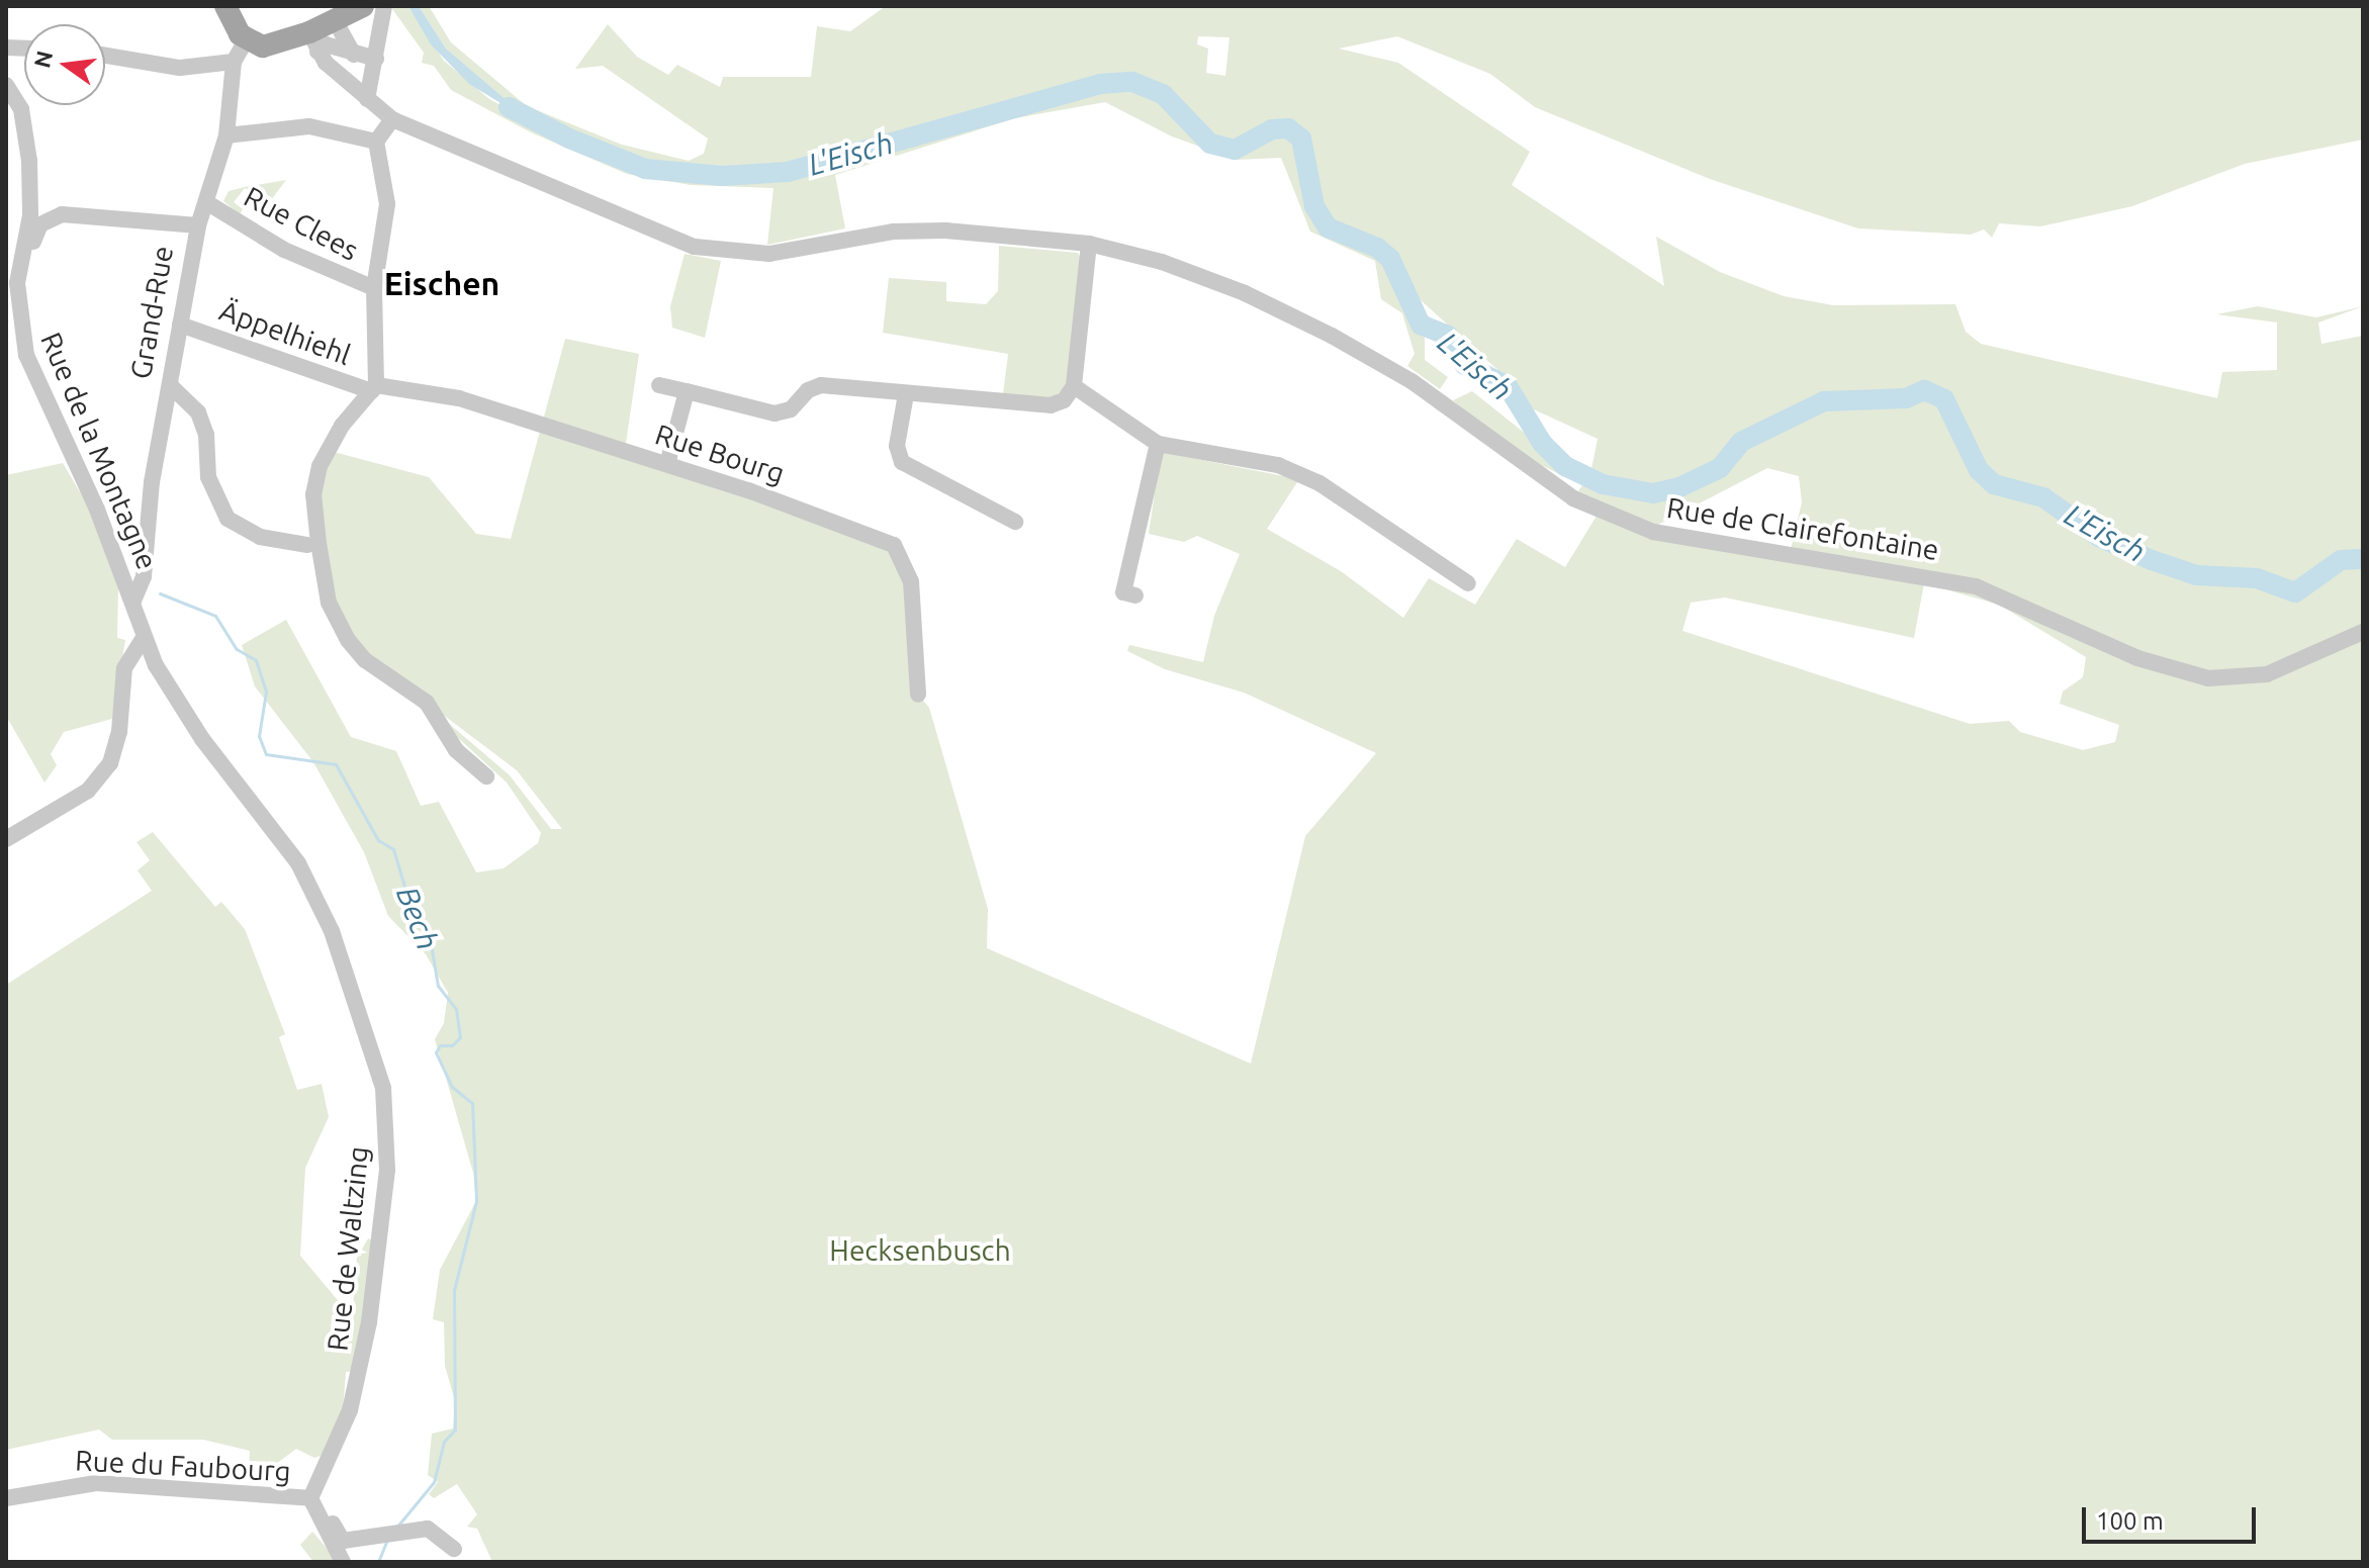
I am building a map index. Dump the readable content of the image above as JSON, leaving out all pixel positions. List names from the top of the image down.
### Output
{
  "streets": {
    "street": [
      "Rue Clees",
      "Grand-Rue",
      "Äppelhiehl",
      "Rue de la Montagne",
      "Rue Bourg",
      "Rue de Clairefontaine",
      "Rue de Waltzing",
      "Rue du Faubourg"
    ]
  },
  "crossings": [
    ["Rue Clees", "Grand-Rue"],
    ["Grand-Rue", "Äppelhiehl"],
    ["Grand-Rue", "Rue de la Montagne"],
    ["Grand-Rue", "Rue de Waltzing"],
    ["Äppelhiehl", "Rue Bourg"],
    ["Rue de Waltzing", "Rue du Faubourg"]
  ],
  "districts": ["Eischen"],
  "water": ["L'Eisch", "Bech"],
  "parks": ["Hecksenbusch"],
  "scale_bar": "100 m",
  "north": "left"
}
